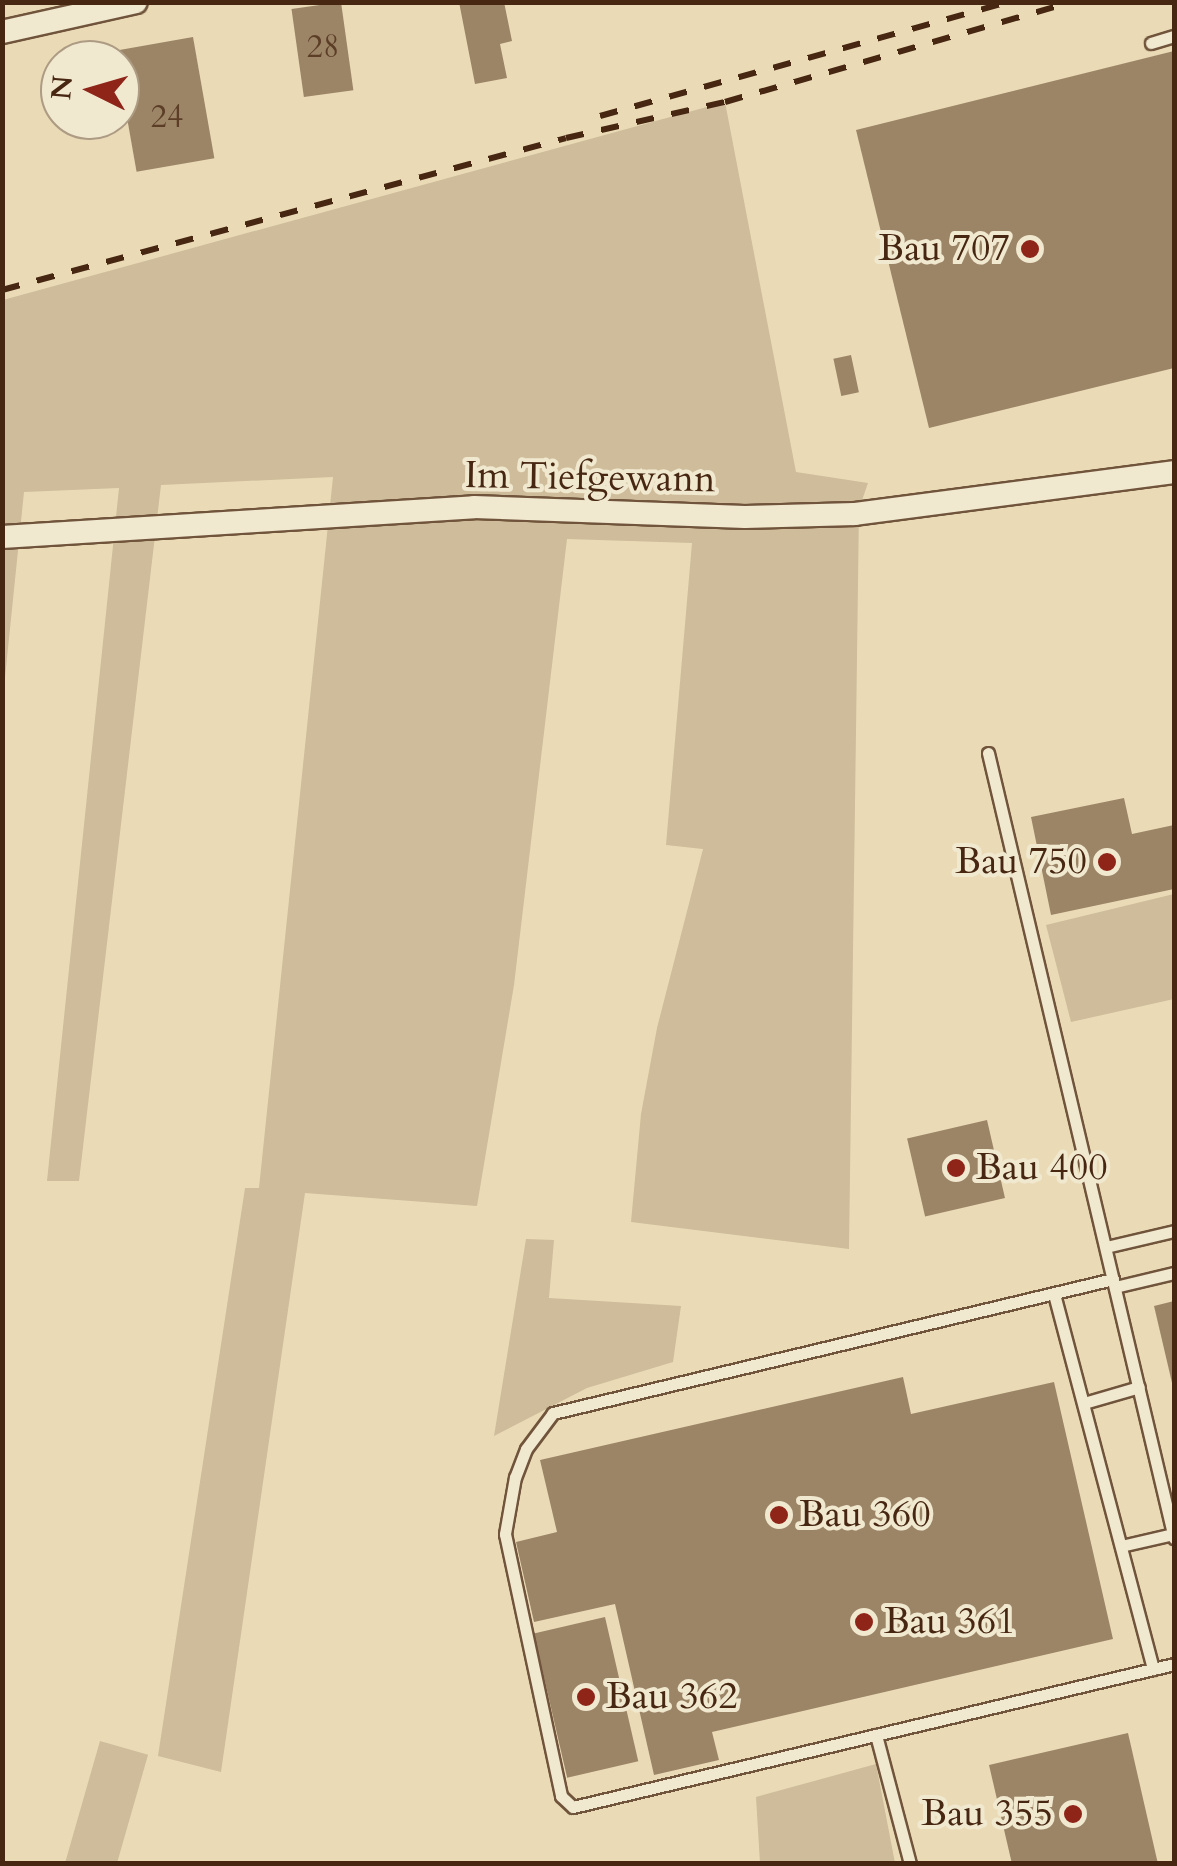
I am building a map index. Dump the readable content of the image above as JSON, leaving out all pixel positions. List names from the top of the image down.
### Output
{
  "streets": {
    "street": ["Im Tiefgewann"]
  },
  "places": [
    "Bau 707",
    "Bau 750",
    "Bau 400",
    "Bau 360",
    "Bau 361",
    "Bau 362",
    "Bau 355"
  ],
  "house_numbers": ["28", "24"],
  "north": "left"
}
